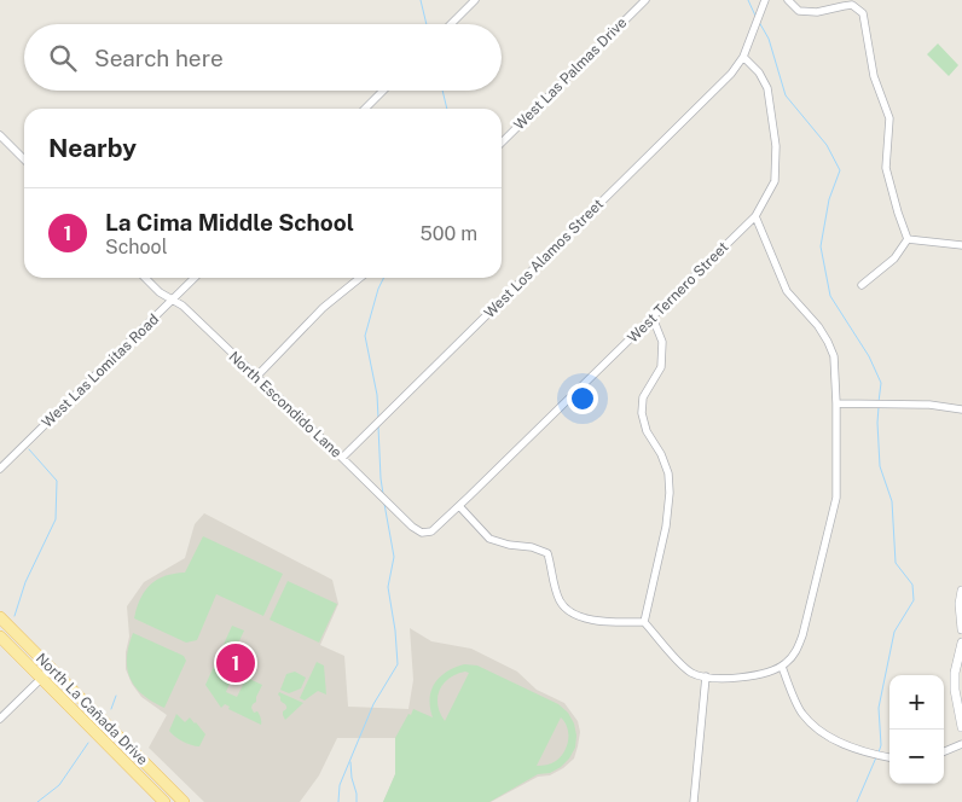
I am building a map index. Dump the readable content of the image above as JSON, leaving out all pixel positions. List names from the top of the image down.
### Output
{
  "streets": {
    "main road": ["North La Cañada Drive"],
    "street": [
      "West Las Palmas Drive",
      "West Los Alamos Street",
      "West Ternero Street",
      "West Las Lomitas Road",
      "North Escondido Lane"
    ]
  },
  "crossings": [
    ["West Los Alamos Street", "West Ternero Street"],
    ["West Los Alamos Street", "North Escondido Lane"],
    ["West Ternero Street", "North Escondido Lane"],
    ["West Las Lomitas Road", "North Escondido Lane"]
  ],
  "page": {
    "search": "Search here",
    "heading": "Nearby",
    "list": [
      {
        "mark": "1",
        "name": "La Cima Middle School",
        "note": "School",
        "value": "500 m"
      }
    ],
    "pins": "1",
    "map_buttons": ["+", "−"]
  }
}
